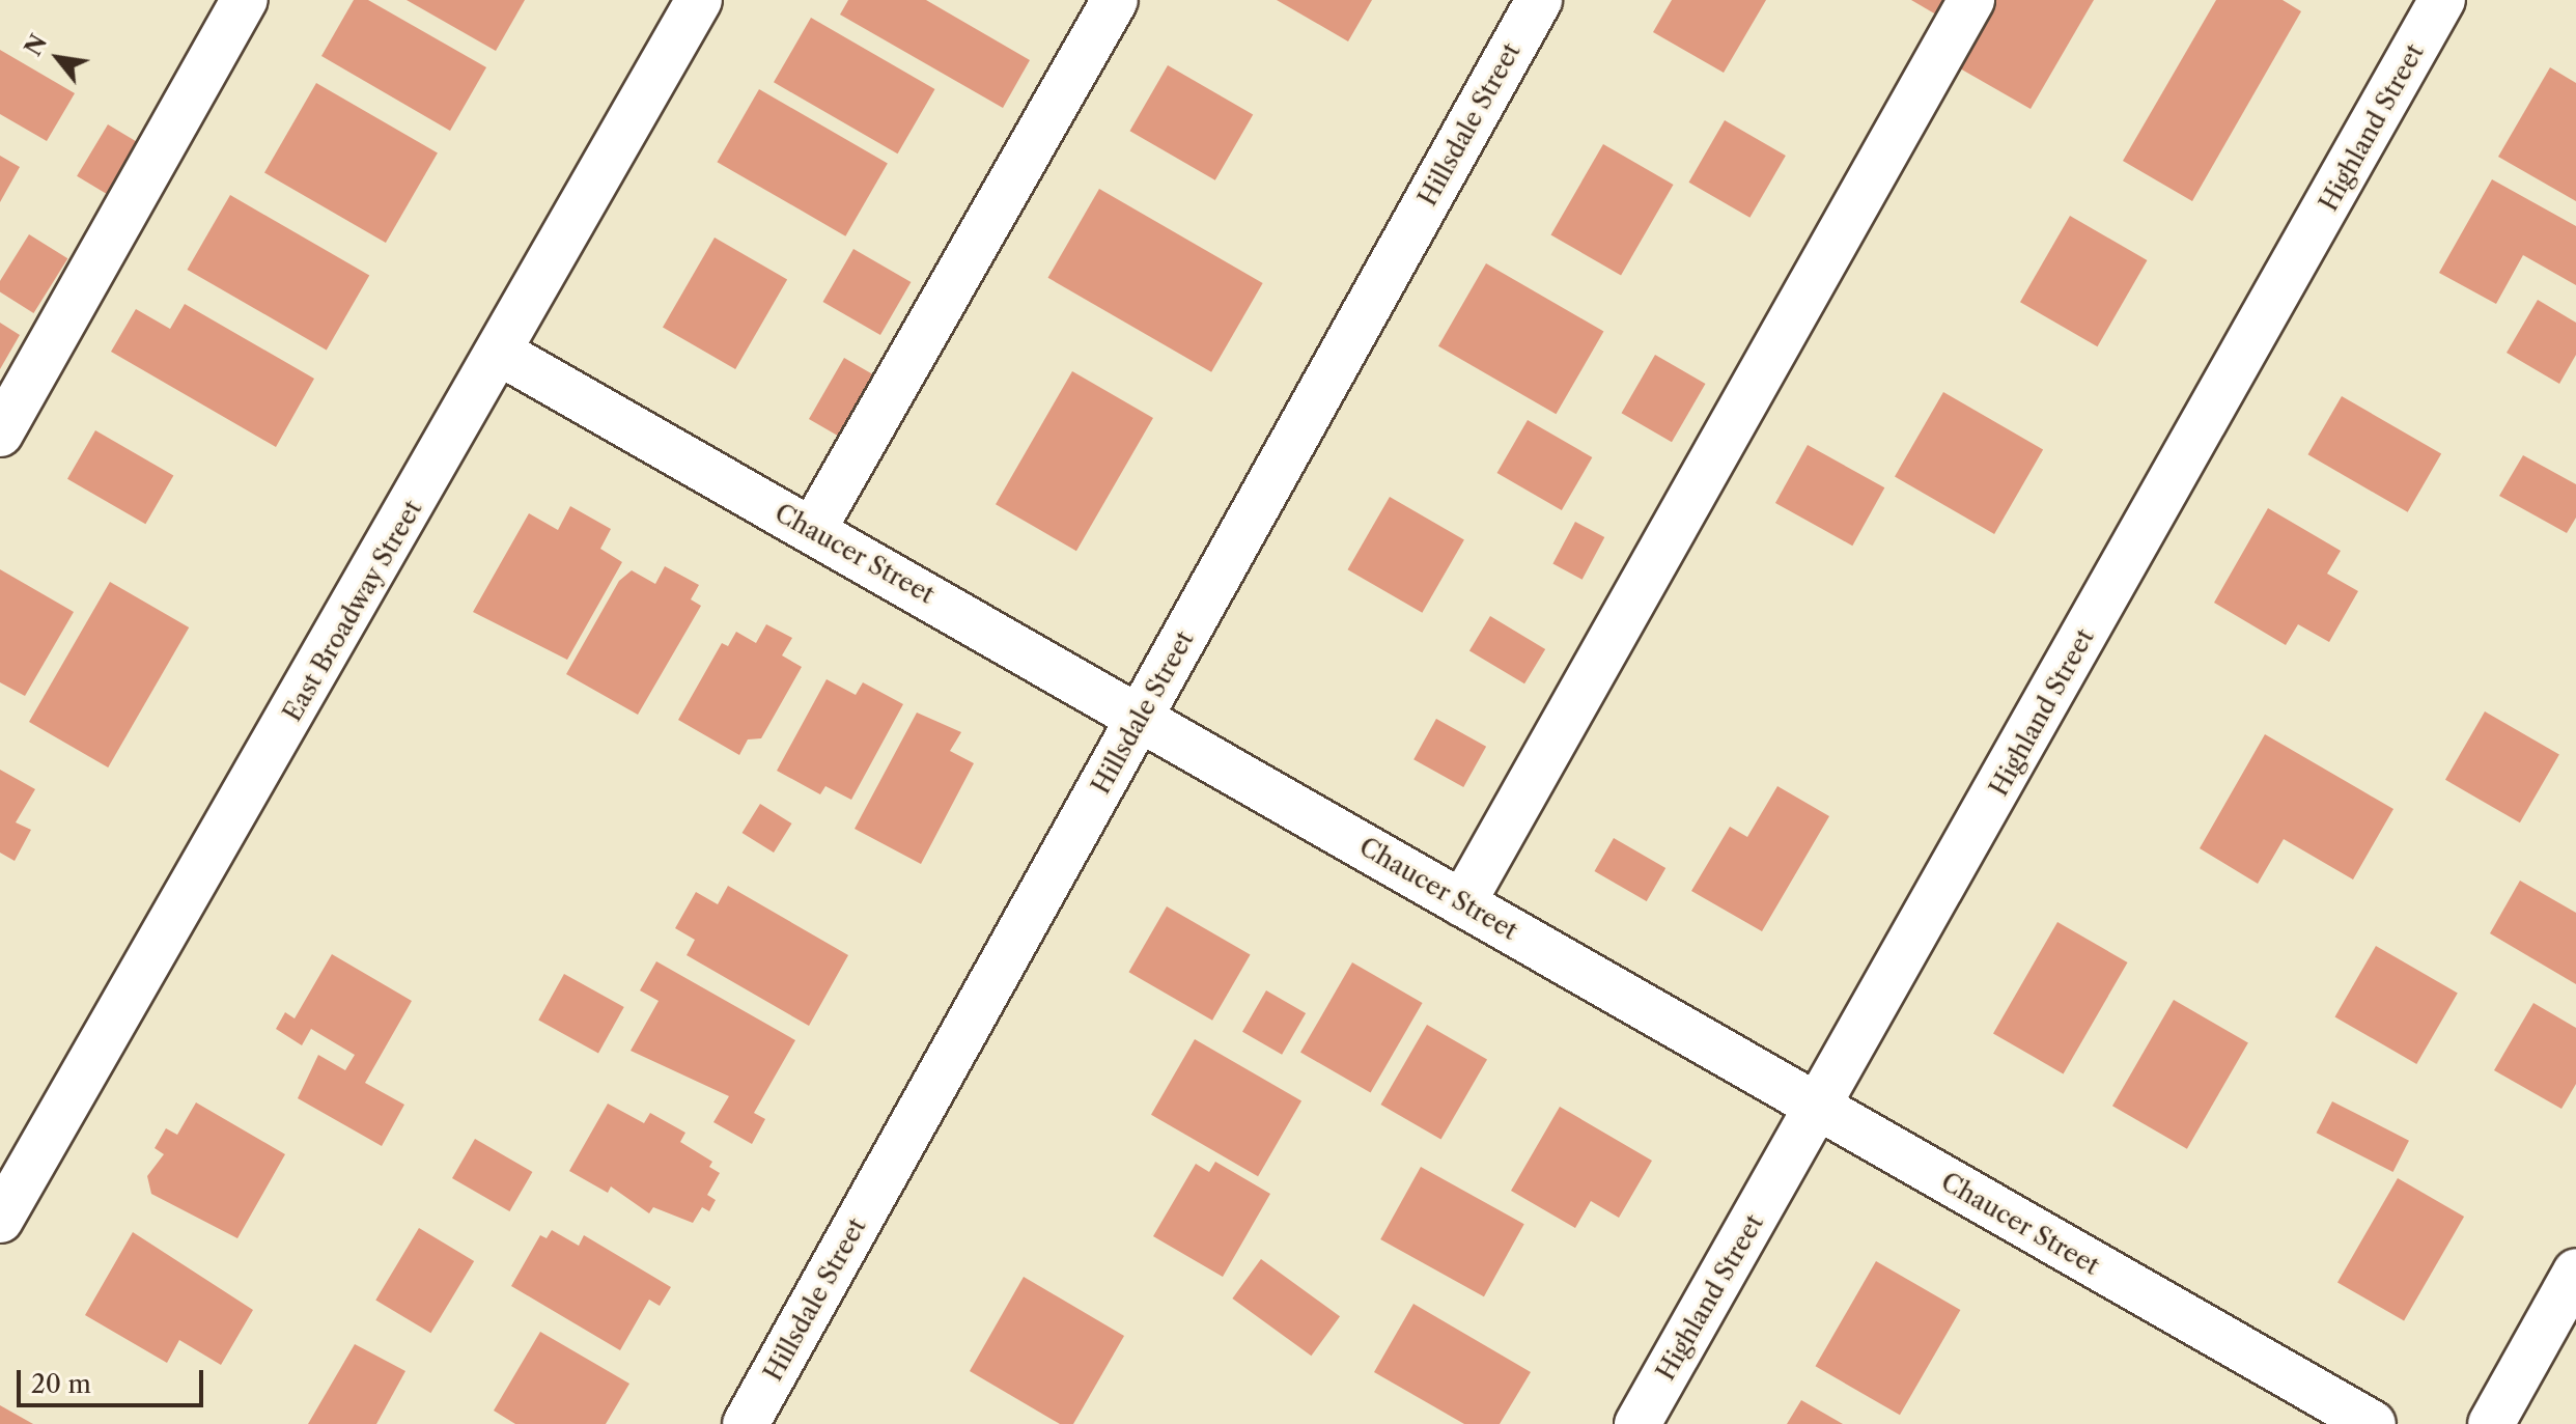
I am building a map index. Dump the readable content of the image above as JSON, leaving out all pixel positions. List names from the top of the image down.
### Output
{
  "streets": {
    "street": [
      "Hillsdale Street",
      "Highland Street",
      "Chaucer Street",
      "East Broadway Street"
    ]
  },
  "crossings": [
    ["Hillsdale Street", "Chaucer Street"],
    ["Highland Street", "Chaucer Street"],
    ["Chaucer Street", "East Broadway Street"]
  ],
  "scale_bar": "20 m",
  "north": "top left"
}
